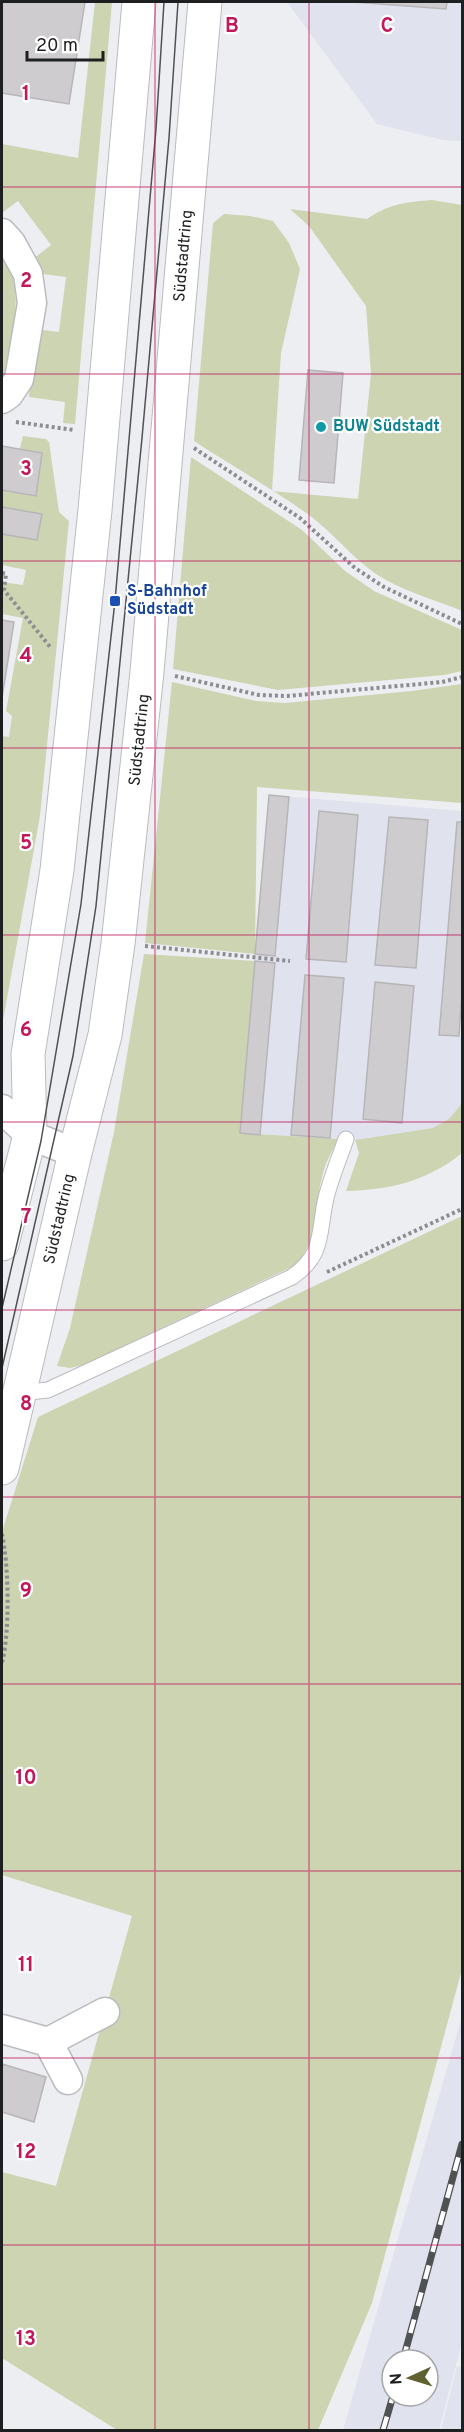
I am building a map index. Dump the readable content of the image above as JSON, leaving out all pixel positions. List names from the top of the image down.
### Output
{
  "streets": {
    "street": ["Südstadtring"]
  },
  "places": {
    "other": ["BUW Südstadt"],
    "transit": ["S-Bahnhof Südstadt"]
  },
  "scale_bar": "20 m",
  "north": "left",
  "grid": {
    "columns": ["B", "C"],
    "rows": [
      "1",
      "2",
      "3",
      "4",
      "5",
      "6",
      "7",
      "8",
      "9",
      "10",
      "11",
      "12",
      "13"
    ]
  }
}
